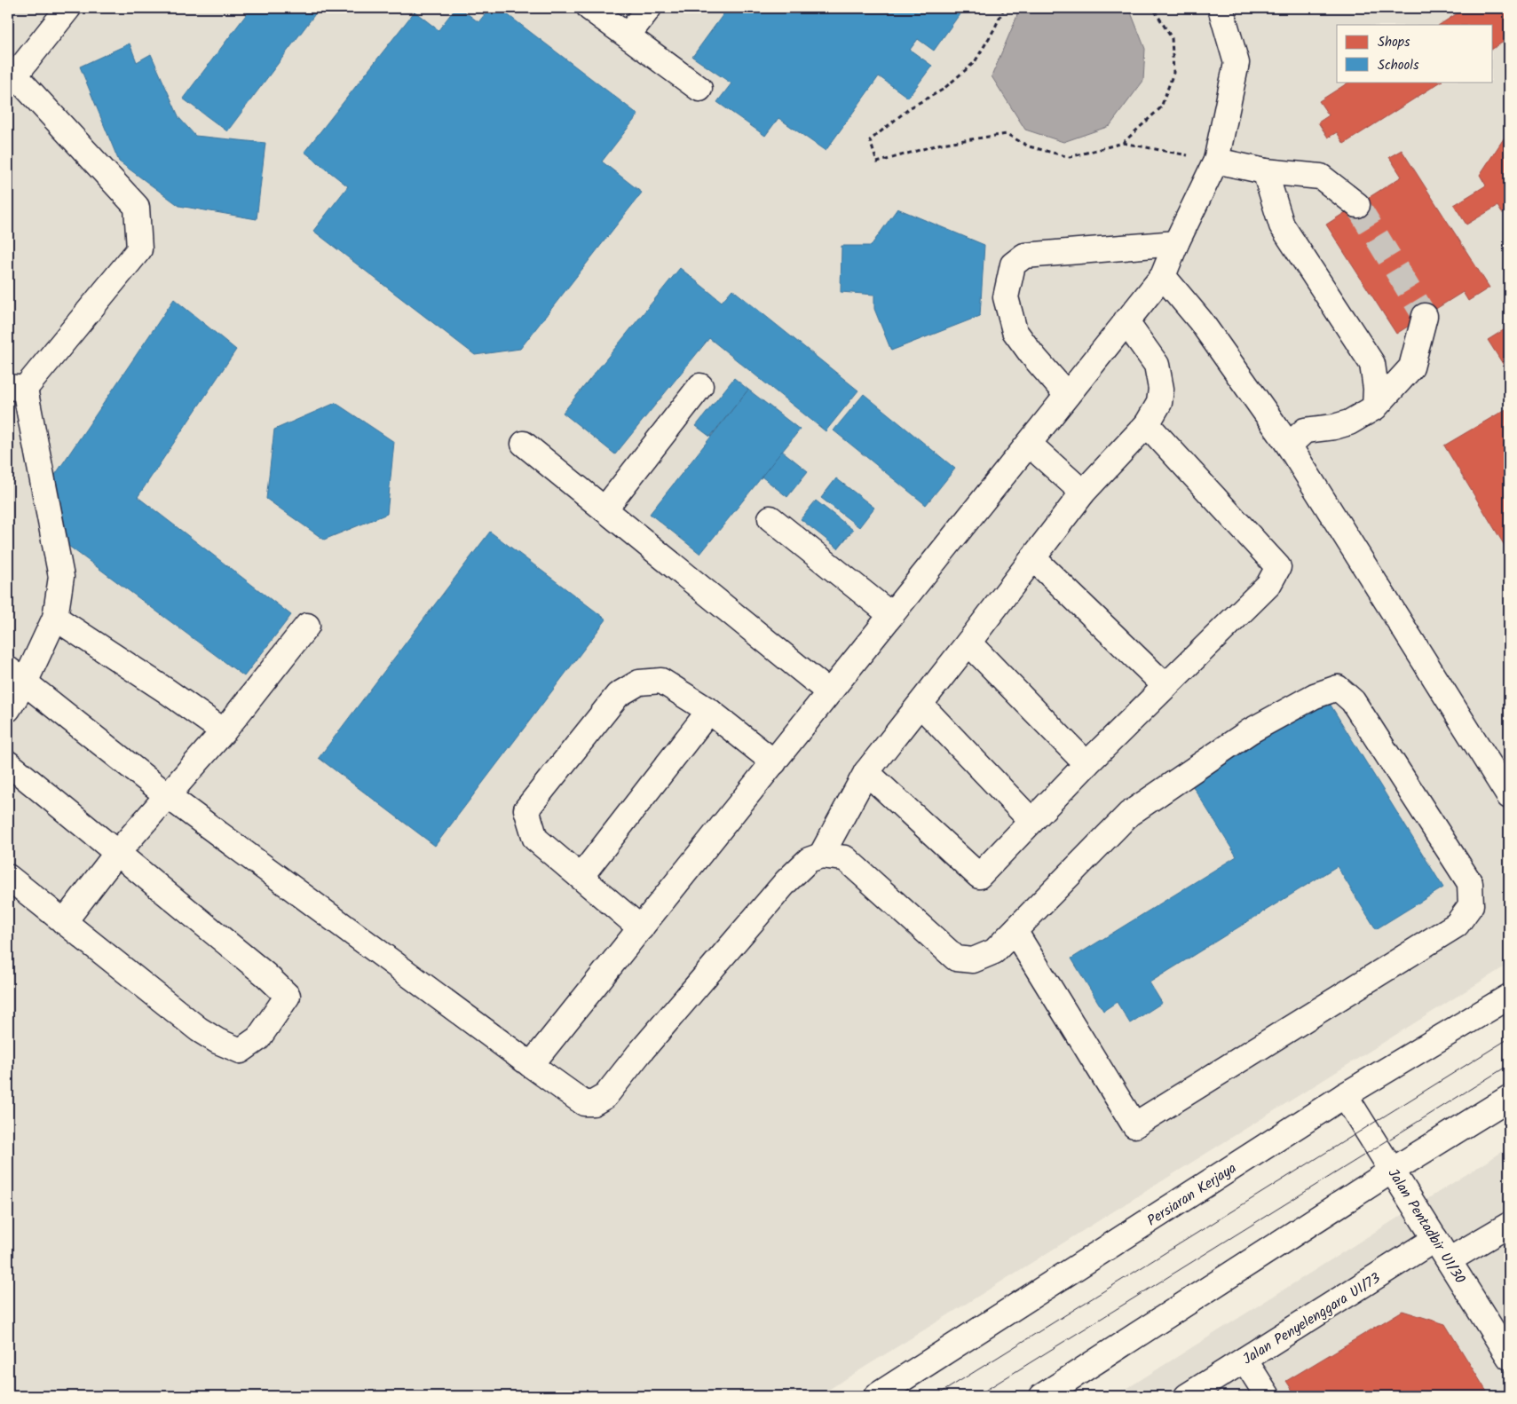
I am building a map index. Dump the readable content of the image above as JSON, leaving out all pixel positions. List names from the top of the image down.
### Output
{
  "streets": {
    "main road": ["Persiaran Kerjaya", "Jalan Pentadbir U1/30", "Jalan Penyelenggara U1/73"]
  },
  "crossings": [
    ["Persiaran Kerjaya", "Jalan Pentadbir U1/30"],
    ["Jalan Pentadbir U1/30", "Jalan Penyelenggara U1/73"]
  ],
  "legend": ["Shops", "Schools"]
}
